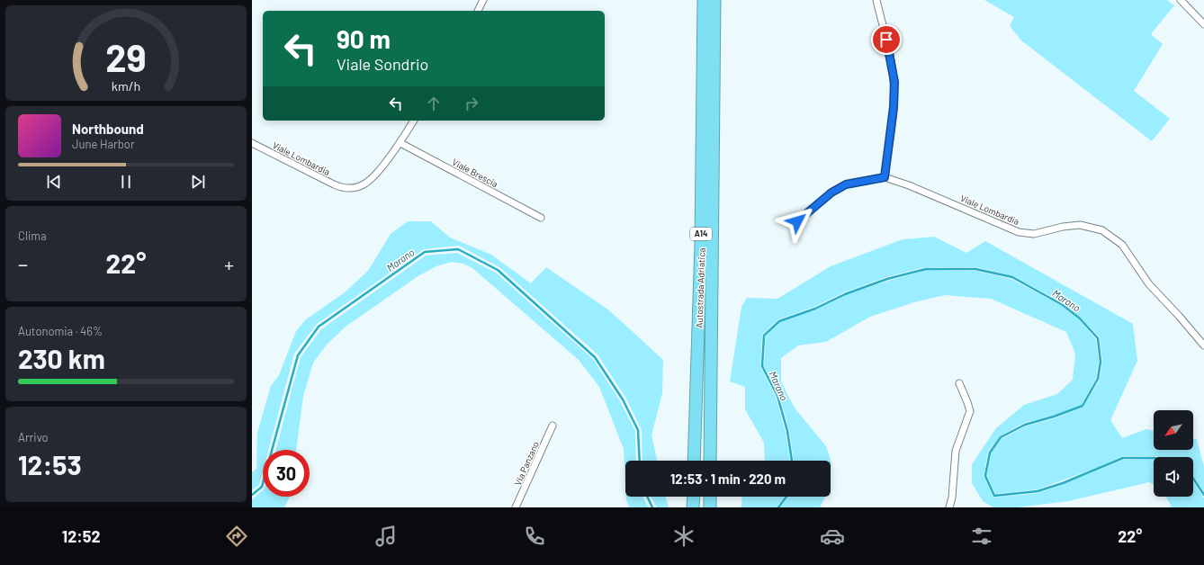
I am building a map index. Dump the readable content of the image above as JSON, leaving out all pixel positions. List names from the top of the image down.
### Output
{
  "streets": {
    "highway": ["A14", "Autostrada Adriatica"],
    "street": ["Viale Lombardia", "Viale Brescia", "Via Panzano"]
  },
  "crossings": [
    ["Viale Lombardia", "Viale Brescia"]
  ],
  "water": ["Marano"],
  "north": "bottom left",
  "page": {
    "turn": ["90 m", "Viale Sondrio"],
    "song": ["Northbound", "June Harbor"],
    "tile": [
      "Clima",
      ["Autonomia · 46%", "230 km"],
      ["Arrivo", "12:53"]
    ],
    "heat": ["−", "22°", "+"],
    "limit": "30",
    "trip": "12:53 · 1 min · 220 m",
    "tabs": ["12:52", "22°"],
    "gauge": ["29", "km/h"]
  }
}
